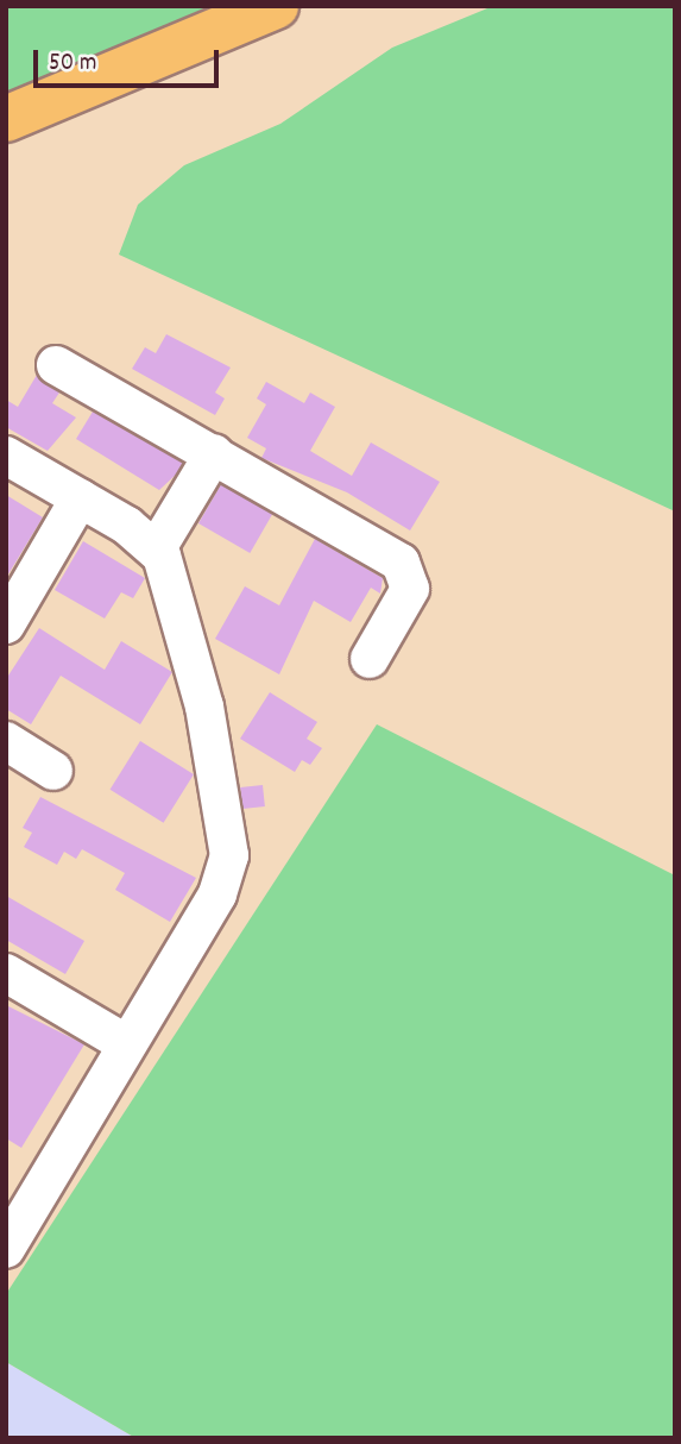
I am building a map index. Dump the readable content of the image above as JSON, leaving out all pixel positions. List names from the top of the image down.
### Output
{
  "scale_bar": "50 m"
}
